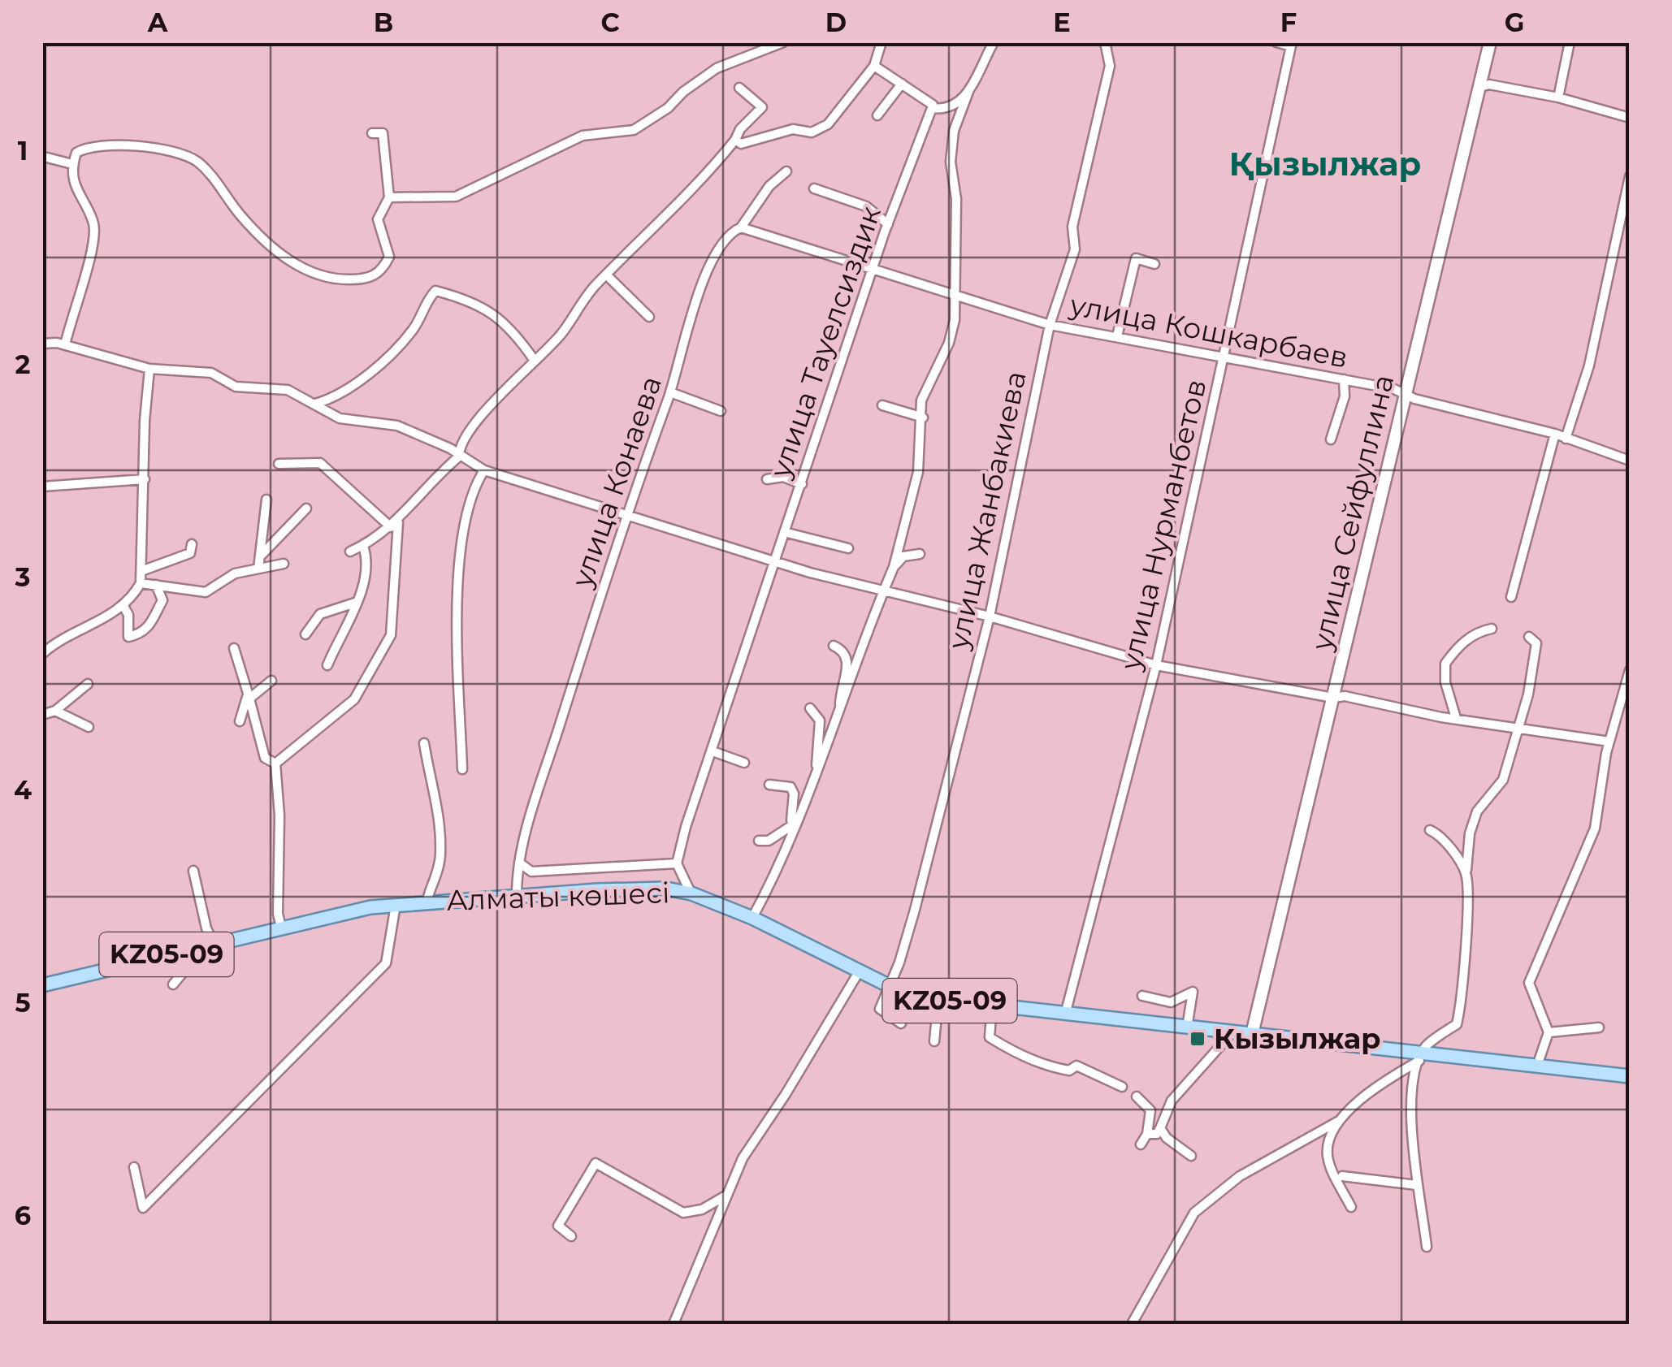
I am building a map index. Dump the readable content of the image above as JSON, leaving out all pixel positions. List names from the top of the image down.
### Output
{
  "streets": {
    "main road": ["Алматы көшесі", "KZ05-09"],
    "street": [
      "улица Кошкарбаев",
      "улица Тауелсиздик",
      "улица Конаева",
      "улица Жанбакиева",
      "улица Сейфуллина",
      "улица Нурманбетов"
    ]
  },
  "crossings": [
    ["улица Кошкарбаев", "улица Тауелсиздик"],
    ["улица Кошкарбаев", "улица Жанбакиева"],
    ["улица Кошкарбаев", "улица Сейфуллина"],
    ["улица Кошкарбаев", "улица Нурманбетов"],
    ["улица Конаева", "Алматы көшесі"],
    ["улица Жанбакиева", "Алматы көшесі"],
    ["улица Сейфуллина", "Алматы көшесі"],
    ["улица Нурманбетов", "Алматы көшесі"],
    ["Алматы көшесі", "KZ05-09"]
  ],
  "districts": ["Қызылжар"],
  "places": {
    "transit": ["Кызылжар"]
  },
  "grid": {
    "columns": [
      "A",
      "B",
      "C",
      "D",
      "E",
      "F",
      "G"
    ],
    "rows": [
      "1",
      "2",
      "3",
      "4",
      "5",
      "6"
    ]
  }
}
